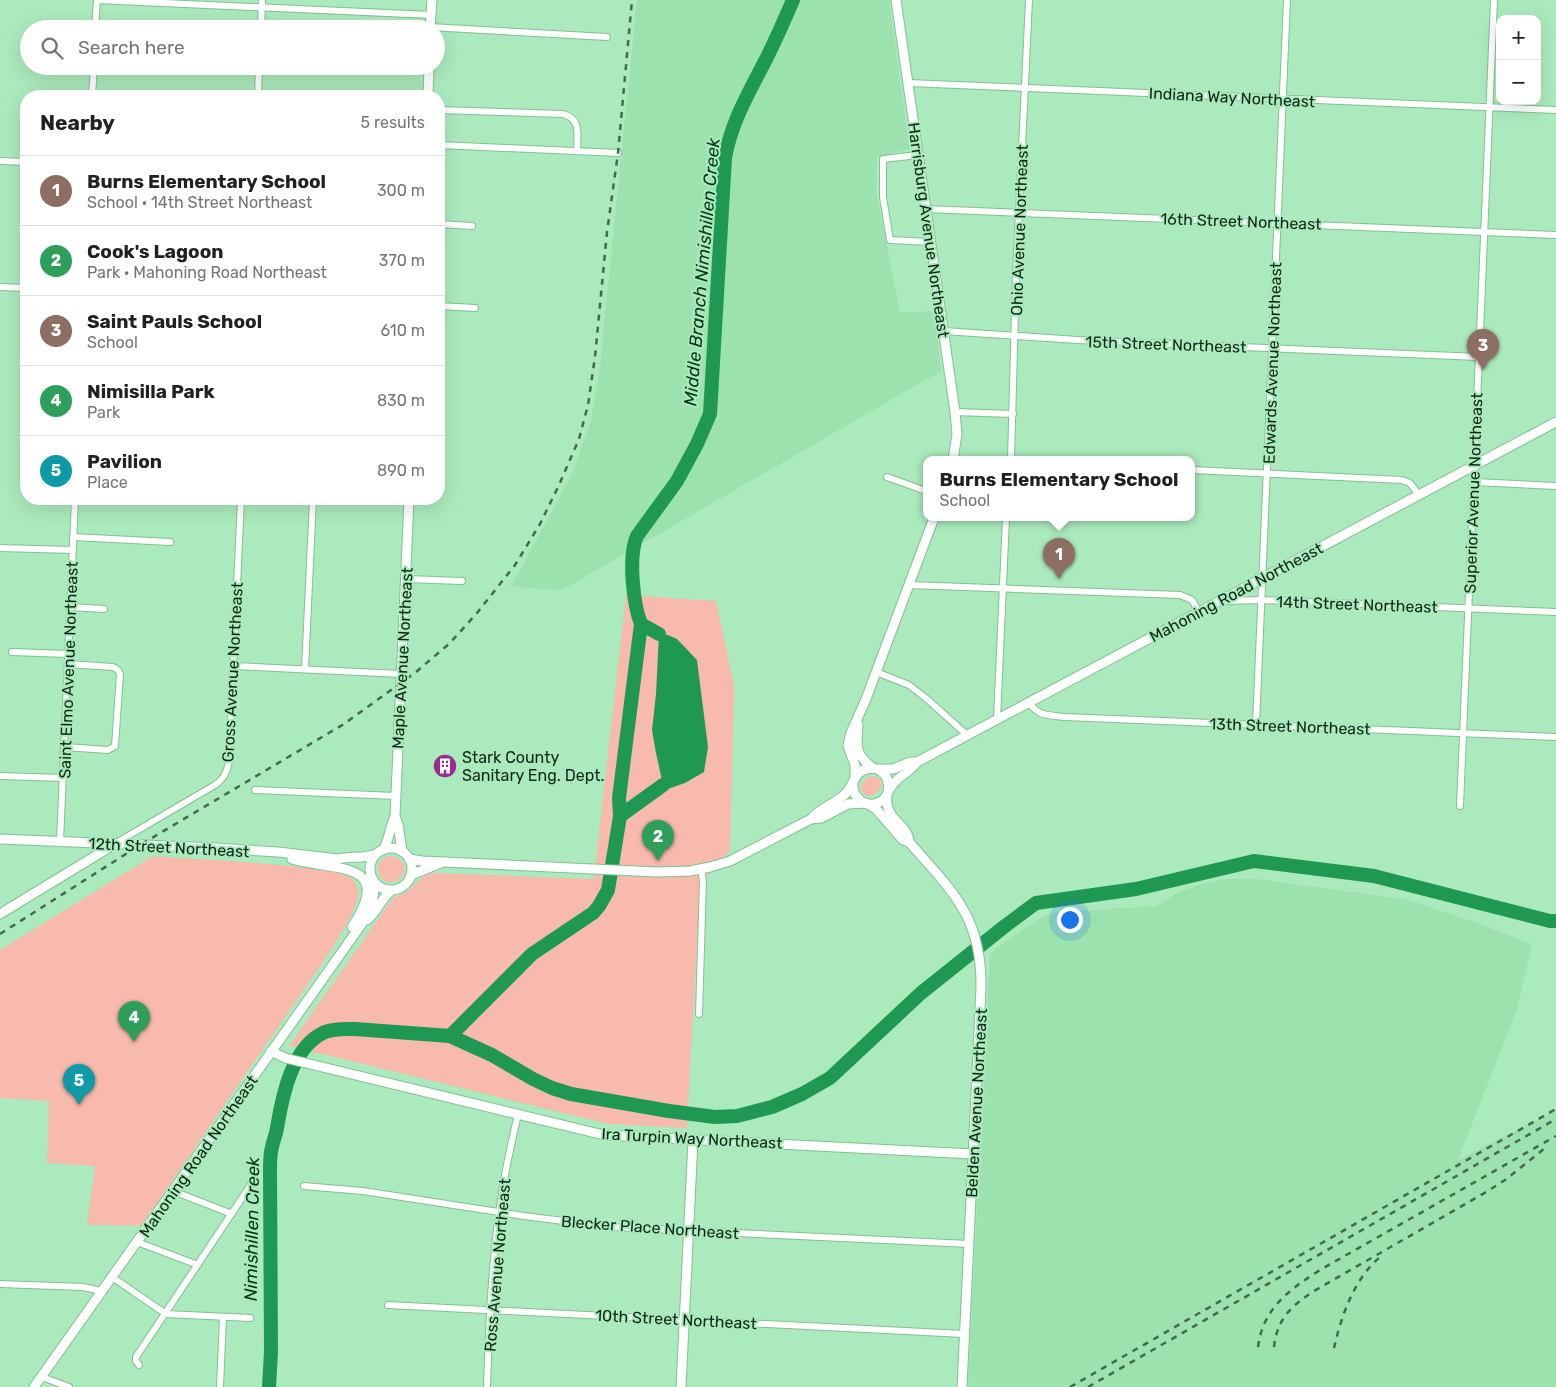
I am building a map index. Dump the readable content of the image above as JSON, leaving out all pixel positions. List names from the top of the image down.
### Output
{
  "streets": {
    "street": [
      "Indiana Way Northeast",
      "16th Street Northeast",
      "Harrisburg Avenue Northeast",
      "Ohio Avenue Northeast",
      "15th Street Northeast",
      "Edwards Avenue Northeast",
      "Superior Avenue Northeast",
      "Mahoning Road Northeast",
      "14th Street Northeast",
      "Maple Avenue Northeast",
      "Saint Elmo Avenue Northeast",
      "Gross Avenue Northeast",
      "13th Street Northeast",
      "12th Street Northeast",
      "Belden Avenue Northeast",
      "Ira Turpin Way Northeast",
      "Blecker Place Northeast",
      "Ross Avenue Northeast",
      "10th Street Northeast"
    ]
  },
  "crossings": [
    ["Indiana Way Northeast", "Harrisburg Avenue Northeast"],
    ["Indiana Way Northeast", "Ohio Avenue Northeast"],
    ["Indiana Way Northeast", "Edwards Avenue Northeast"],
    ["Indiana Way Northeast", "Superior Avenue Northeast"],
    ["16th Street Northeast", "Harrisburg Avenue Northeast"],
    ["16th Street Northeast", "Ohio Avenue Northeast"],
    ["16th Street Northeast", "Edwards Avenue Northeast"],
    ["16th Street Northeast", "Superior Avenue Northeast"],
    ["Harrisburg Avenue Northeast", "15th Street Northeast"],
    ["Ohio Avenue Northeast", "15th Street Northeast"],
    ["15th Street Northeast", "Edwards Avenue Northeast"],
    ["15th Street Northeast", "Superior Avenue Northeast"],
    ["Edwards Avenue Northeast", "Mahoning Road Northeast"],
    ["Edwards Avenue Northeast", "14th Street Northeast"],
    ["Edwards Avenue Northeast", "13th Street Northeast"],
    ["Superior Avenue Northeast", "Mahoning Road Northeast"],
    ["Superior Avenue Northeast", "14th Street Northeast"],
    ["Superior Avenue Northeast", "13th Street Northeast"],
    ["Mahoning Road Northeast", "14th Street Northeast"],
    ["Mahoning Road Northeast", "Maple Avenue Northeast"],
    ["Mahoning Road Northeast", "13th Street Northeast"],
    ["Mahoning Road Northeast", "12th Street Northeast"],
    ["Mahoning Road Northeast", "Belden Avenue Northeast"],
    ["Mahoning Road Northeast", "Ira Turpin Way Northeast"],
    ["Maple Avenue Northeast", "12th Street Northeast"],
    ["Saint Elmo Avenue Northeast", "12th Street Northeast"],
    ["Gross Avenue Northeast", "12th Street Northeast"],
    ["Belden Avenue Northeast", "Ira Turpin Way Northeast"],
    ["Belden Avenue Northeast", "Blecker Place Northeast"],
    ["Belden Avenue Northeast", "10th Street Northeast"],
    ["Ira Turpin Way Northeast", "Ross Avenue Northeast"],
    ["Blecker Place Northeast", "Ross Avenue Northeast"],
    ["Ross Avenue Northeast", "10th Street Northeast"]
  ],
  "water": ["Middle Branch Nimishillen Creek", "Nimishillen Creek"],
  "places": {
    "building": ["Stark County Sanitary Eng. Dept."]
  },
  "page": {
    "map_buttons": ["+", "−"],
    "search": "Search here",
    "heading": ["Nearby", "5 results"],
    "list": [
      {
        "mark": "1",
        "name": "Burns Elementary School",
        "note": "School · 14th Street Northeast",
        "value": "300 m"
      },
      {
        "mark": "2",
        "name": "Cook's Lagoon",
        "note": "Park · Mahoning Road Northeast",
        "value": "370 m"
      },
      {
        "mark": "3",
        "name": "Saint Pauls School",
        "note": "School",
        "value": "610 m"
      },
      {
        "mark": "4",
        "name": "Nimisilla Park",
        "note": "Park",
        "value": "830 m"
      },
      {
        "mark": "5",
        "name": "Pavilion",
        "note": "Place",
        "value": "890 m"
      }
    ],
    "pins": [
      "3",
      "1",
      "2",
      "4",
      "5"
    ],
    "popup": ["Burns Elementary School", "School"]
  }
}
